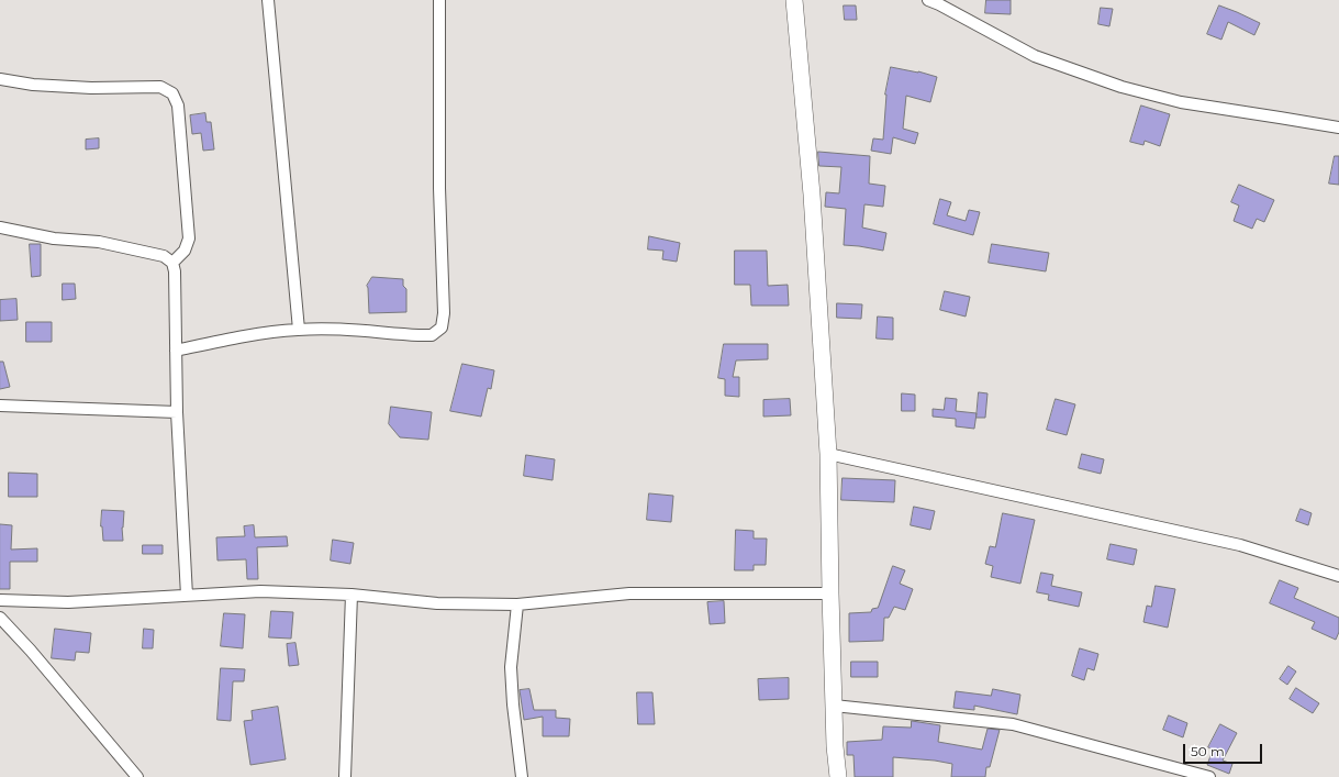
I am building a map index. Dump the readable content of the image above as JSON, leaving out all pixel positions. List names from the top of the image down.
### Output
{
  "scale_bar": "50 m"
}
